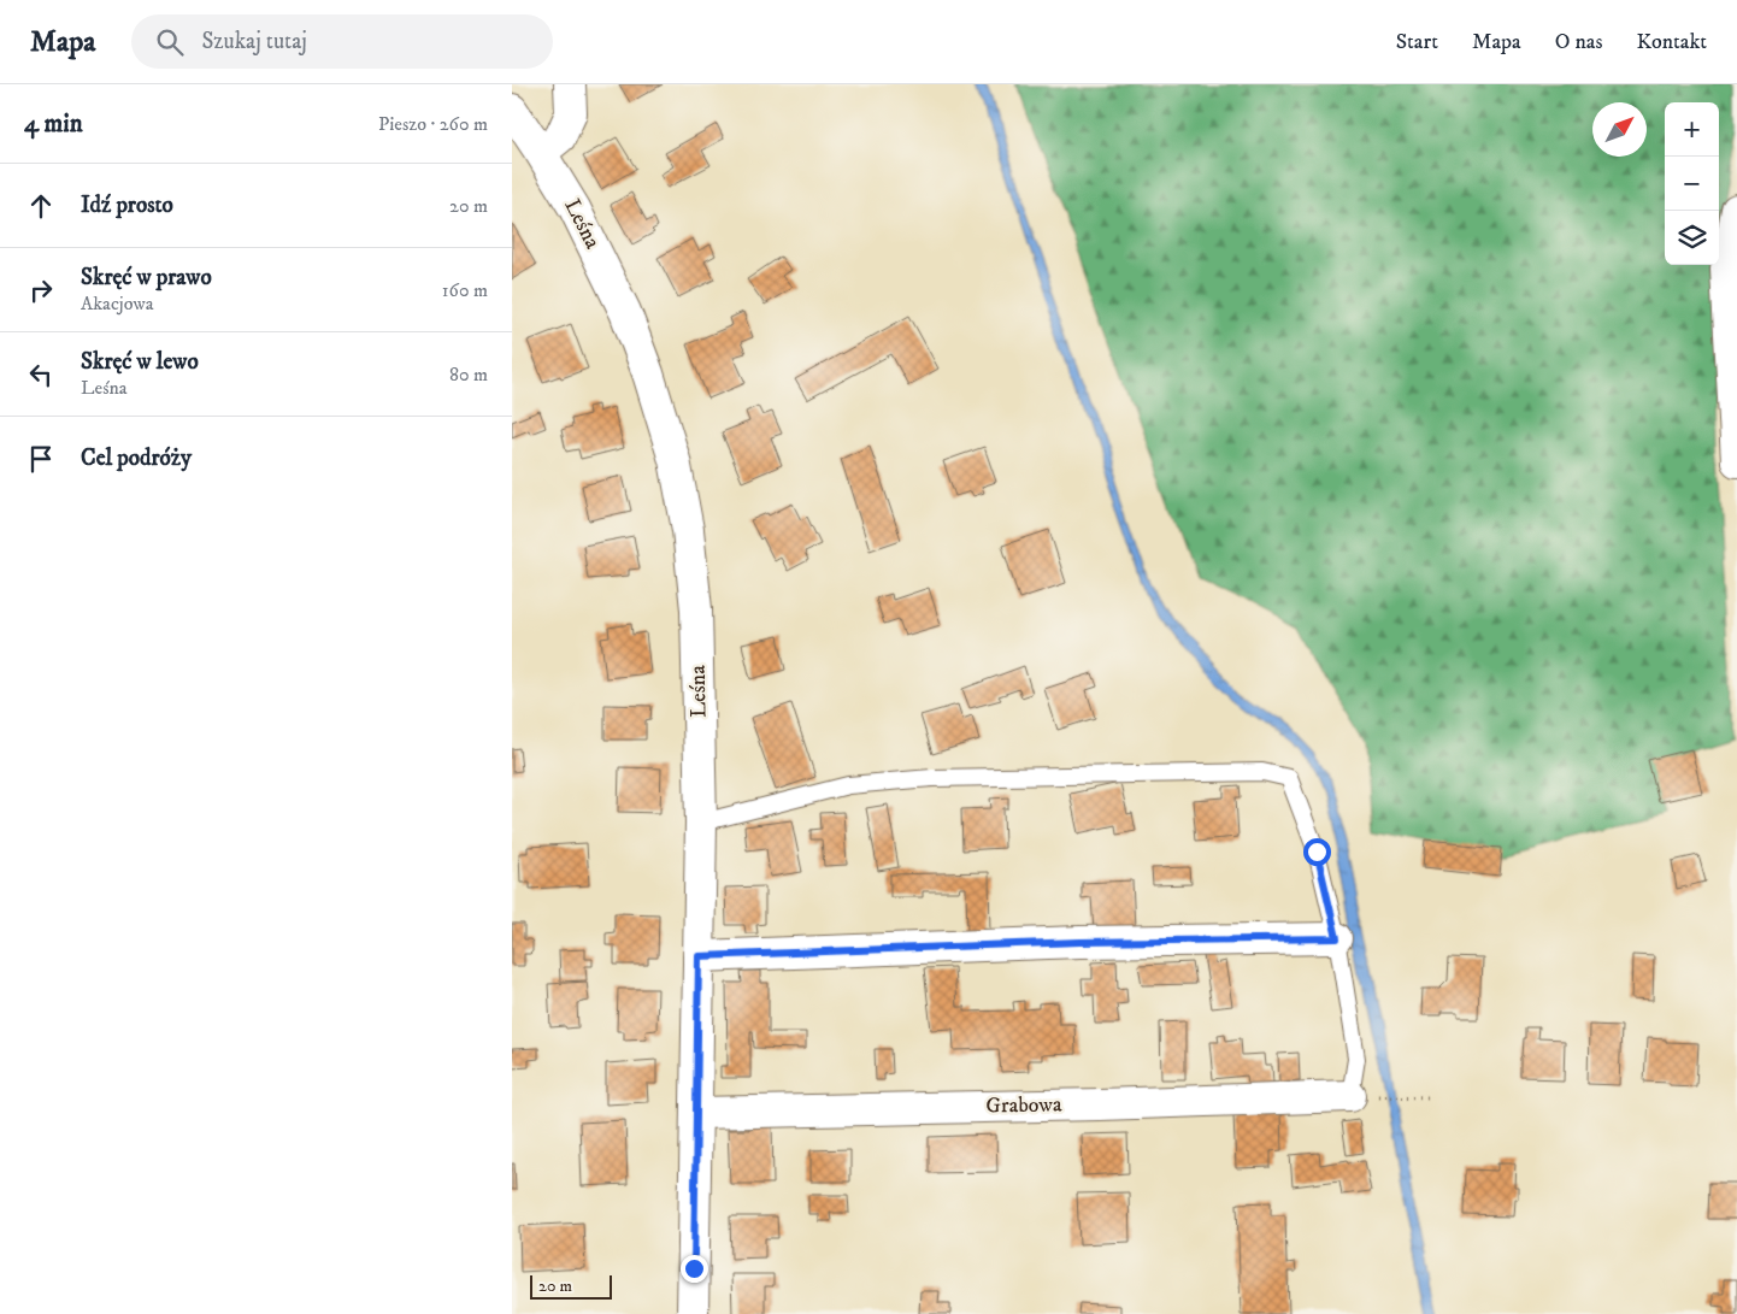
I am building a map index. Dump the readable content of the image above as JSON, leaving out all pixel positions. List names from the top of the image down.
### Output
{
  "streets": {
    "street": ["Leśna", "Grabowa"]
  },
  "crossings": [
    ["Leśna", "Grabowa"]
  ],
  "scale_bar": "20 m",
  "north": "top right",
  "page": {
    "header": "Mapa",
    "search": "Szukaj tutaj",
    "nav": [
      "Start",
      "Mapa",
      "O nas",
      "Kontakt"
    ],
    "heading": ["4 min", "Pieszo · 260 m"],
    "map_buttons": ["+", "−"],
    "list": [
      ["Idź prosto", "20 m"],
      ["Skręć w prawo", "Akacjowa", "160 m"],
      ["Skręć w lewo", "Leśna", "80 m"],
      "Cel podróży"
    ],
    "scale": "20 m"
  }
}
